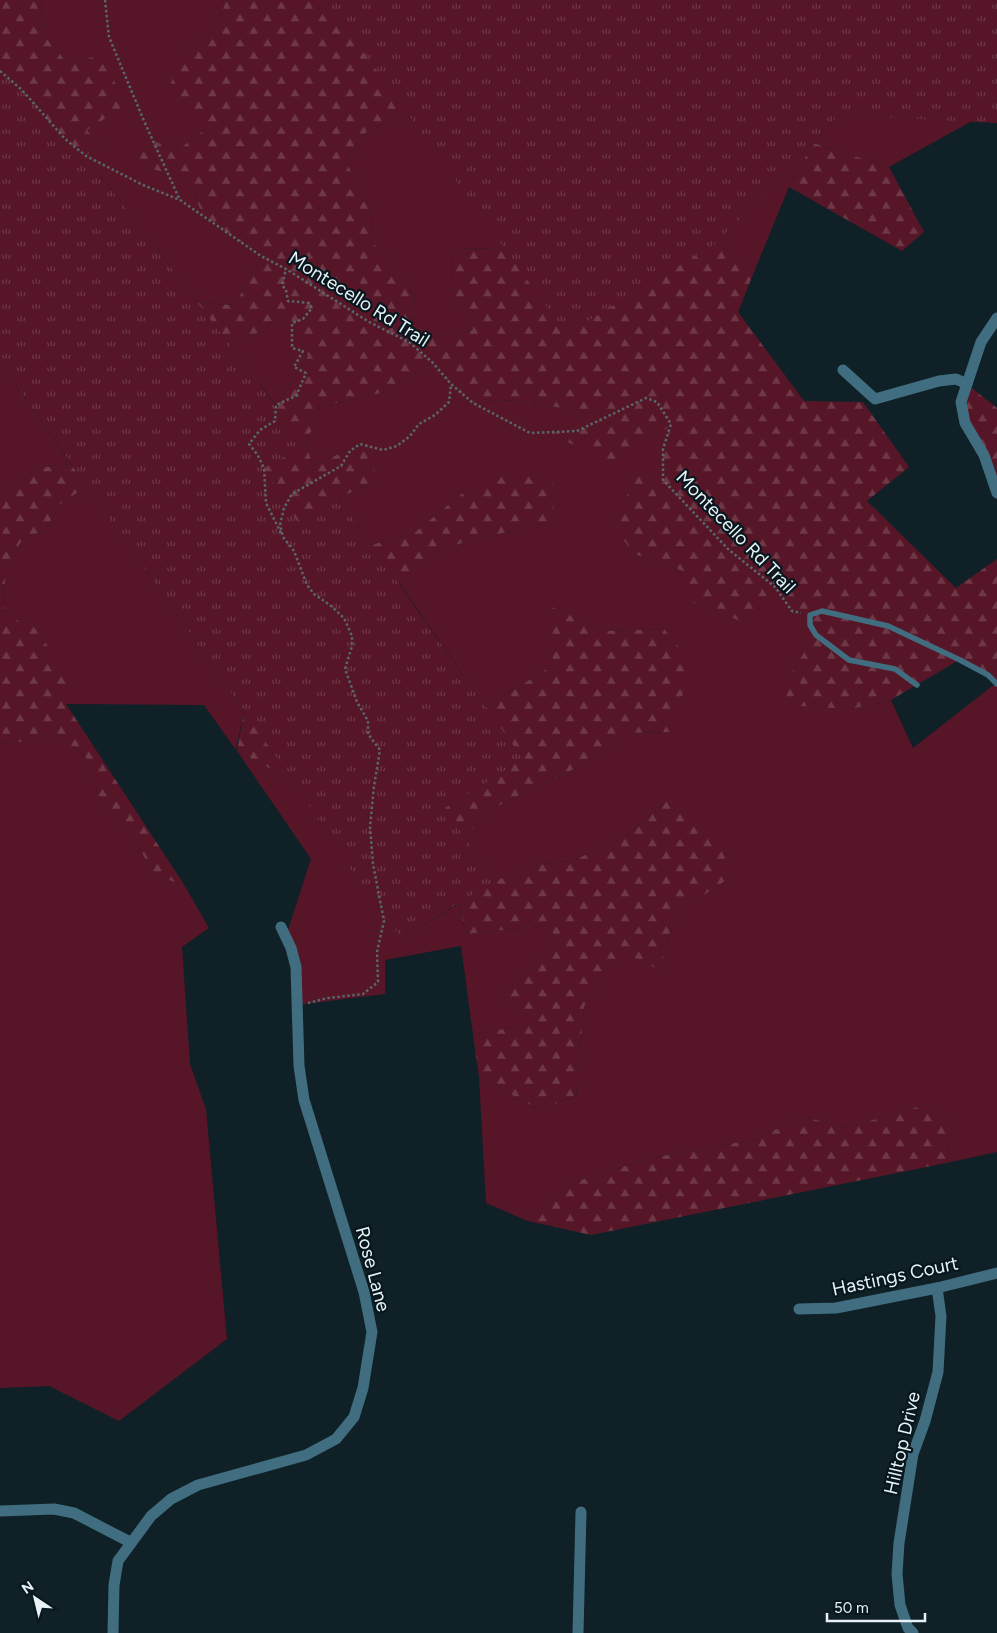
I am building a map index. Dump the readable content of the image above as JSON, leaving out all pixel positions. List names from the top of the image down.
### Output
{
  "streets": {
    "street": ["Rose Lane", "Hastings Court", "Hilltop Drive"],
    "path": ["Montecello Rd Trail"]
  },
  "crossings": [
    ["Hastings Court", "Hilltop Drive"]
  ],
  "scale_bar": "50 m",
  "north": "top left"
}
